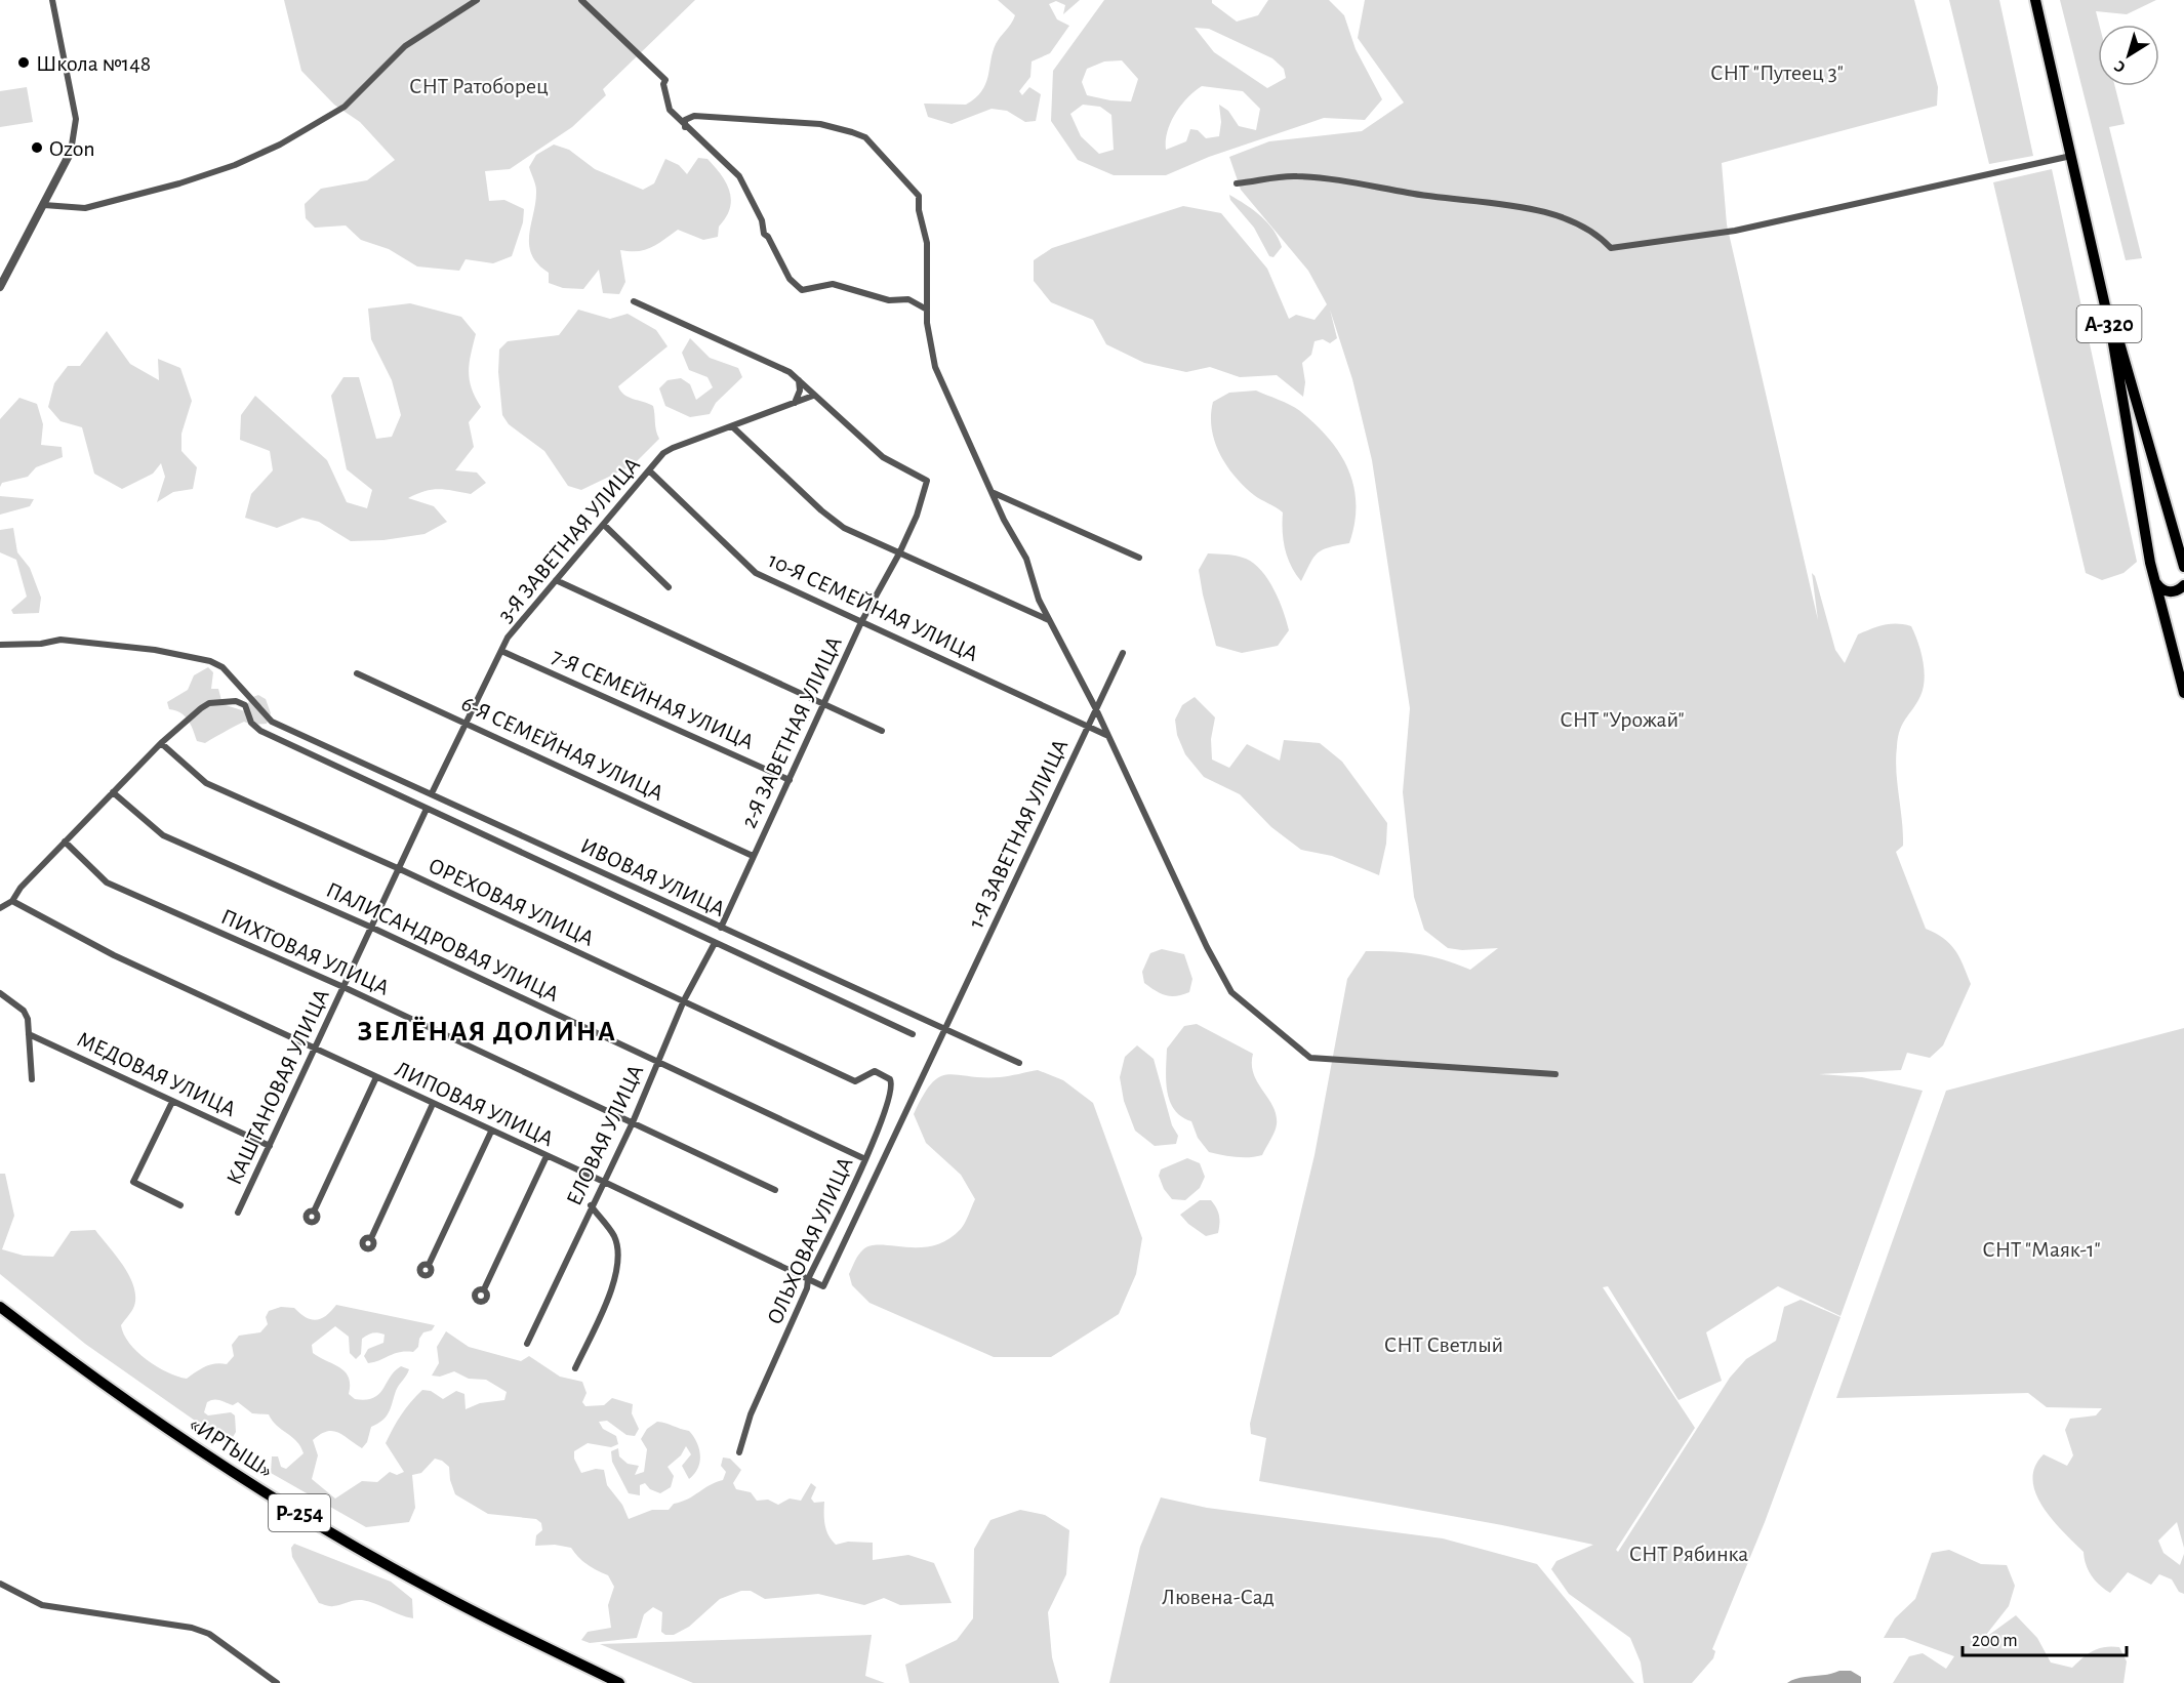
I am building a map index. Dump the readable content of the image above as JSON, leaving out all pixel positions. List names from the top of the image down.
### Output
{
  "streets": {
    "highway": ["А-320", "«ИРТЫШ»", "Р-254"],
    "street": [
      "3-Я ЗАВЕТНАЯ УЛИЦА",
      "10-Я СЕМЕЙНАЯ УЛИЦА",
      "7-Я СЕМЕЙНАЯ УЛИЦА",
      "2-Я ЗАВЕТНАЯ УЛИЦА",
      "6-Я СЕМЕЙНАЯ УЛИЦА",
      "1-Я ЗАВЕТНАЯ УЛИЦА",
      "ИВОВАЯ УЛИЦА",
      "ОРЕХОВАЯ УЛИЦА",
      "ПАЛИСАНДРОВАЯ УЛИЦА",
      "ПИХТОВАЯ УЛИЦА",
      "МЕДОВАЯ УЛИЦА",
      "КАШТАНОВАЯ УЛИЦА",
      "ЛИПОВАЯ УЛИЦА",
      "ЕЛОВАЯ УЛИЦА",
      "ОЛЬХОВАЯ УЛИЦА"
    ]
  },
  "crossings": [
    ["3-Я ЗАВЕТНАЯ УЛИЦА", "10-Я СЕМЕЙНАЯ УЛИЦА"],
    ["3-Я ЗАВЕТНАЯ УЛИЦА", "7-Я СЕМЕЙНАЯ УЛИЦА"],
    ["3-Я ЗАВЕТНАЯ УЛИЦА", "2-Я ЗАВЕТНАЯ УЛИЦА"],
    ["3-Я ЗАВЕТНАЯ УЛИЦА", "6-Я СЕМЕЙНАЯ УЛИЦА"],
    ["3-Я ЗАВЕТНАЯ УЛИЦА", "ИВОВАЯ УЛИЦА"],
    ["10-Я СЕМЕЙНАЯ УЛИЦА", "2-Я ЗАВЕТНАЯ УЛИЦА"],
    ["10-Я СЕМЕЙНАЯ УЛИЦА", "1-Я ЗАВЕТНАЯ УЛИЦА"],
    ["7-Я СЕМЕЙНАЯ УЛИЦА", "2-Я ЗАВЕТНАЯ УЛИЦА"],
    ["2-Я ЗАВЕТНАЯ УЛИЦА", "6-Я СЕМЕЙНАЯ УЛИЦА"],
    ["2-Я ЗАВЕТНАЯ УЛИЦА", "ИВОВАЯ УЛИЦА"],
    ["1-Я ЗАВЕТНАЯ УЛИЦА", "ИВОВАЯ УЛИЦА"],
    ["1-Я ЗАВЕТНАЯ УЛИЦА", "ЛИПОВАЯ УЛИЦА"],
    ["ИВОВАЯ УЛИЦА", "ОРЕХОВАЯ УЛИЦА"],
    ["ИВОВАЯ УЛИЦА", "КАШТАНОВАЯ УЛИЦА"],
    ["ИВОВАЯ УЛИЦА", "ЕЛОВАЯ УЛИЦА"],
    ["ОРЕХОВАЯ УЛИЦА", "КАШТАНОВАЯ УЛИЦА"],
    ["ОРЕХОВАЯ УЛИЦА", "ЕЛОВАЯ УЛИЦА"],
    ["ОРЕХОВАЯ УЛИЦА", "ОЛЬХОВАЯ УЛИЦА"],
    ["ПАЛИСАНДРОВАЯ УЛИЦА", "КАШТАНОВАЯ УЛИЦА"],
    ["ПАЛИСАНДРОВАЯ УЛИЦА", "ЕЛОВАЯ УЛИЦА"],
    ["ПАЛИСАНДРОВАЯ УЛИЦА", "ОЛЬХОВАЯ УЛИЦА"],
    ["ПИХТОВАЯ УЛИЦА", "КАШТАНОВАЯ УЛИЦА"],
    ["ПИХТОВАЯ УЛИЦА", "ЕЛОВАЯ УЛИЦА"],
    ["МЕДОВАЯ УЛИЦА", "КАШТАНОВАЯ УЛИЦА"],
    ["КАШТАНОВАЯ УЛИЦА", "ЛИПОВАЯ УЛИЦА"],
    ["ЛИПОВАЯ УЛИЦА", "ЕЛОВАЯ УЛИЦА"],
    ["ЛИПОВАЯ УЛИЦА", "ОЛЬХОВАЯ УЛИЦА"]
  ],
  "districts": ["ЗЕЛЁНАЯ ДОЛИНА"],
  "parks": [
    "СНТ \"Путеец 3\"",
    "СНТ Ратоборец",
    "СНТ \"Урожай\"",
    "СНТ \"Маяк-1\"",
    "СНТ Светлый",
    "СНТ Рябинка",
    "Лювена-Сад"
  ],
  "places": ["Школа №148", "Ozon"],
  "scale_bar": "200 m",
  "north": "bottom left"
}
